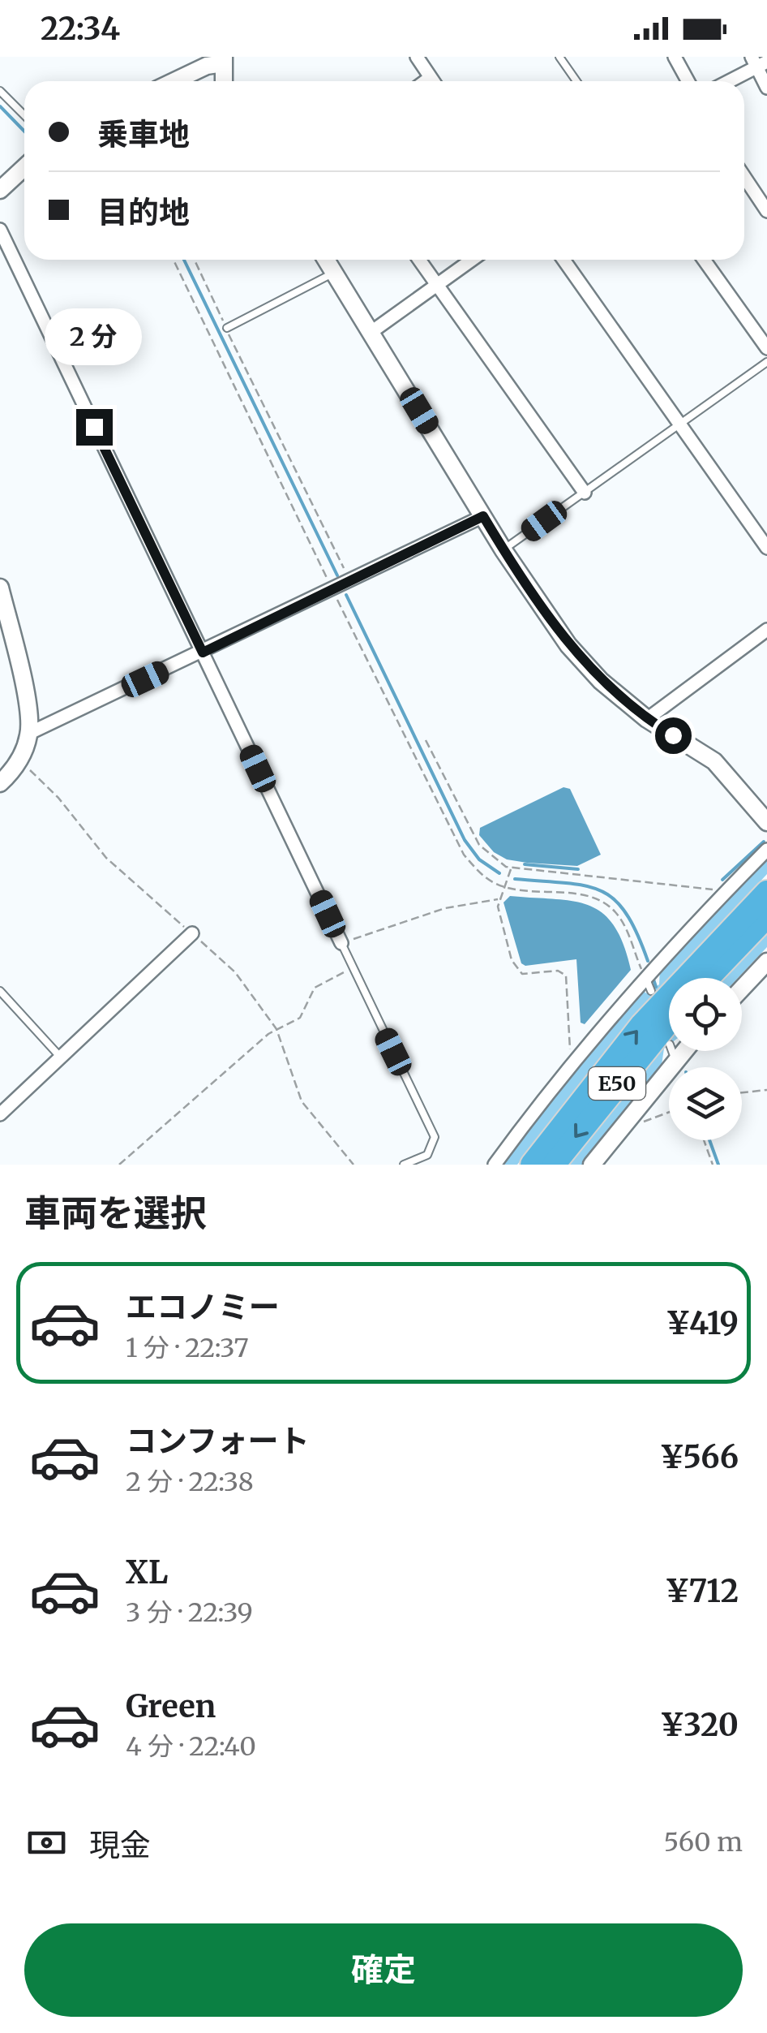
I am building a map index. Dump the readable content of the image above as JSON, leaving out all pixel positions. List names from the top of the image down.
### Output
{
  "streets": {
    "highway": ["E50"]
  },
  "page": {
    "status": "22:34",
    "banner": ["乗車地", "目的地"],
    "bubble": "2 分",
    "heading": "車両を選択",
    "list": [
      {
        "name": "エコノミー",
        "note": "1 分 · 22:37",
        "value": "¥419"
      },
      {
        "name": "コンフォート",
        "note": "2 分 · 22:38",
        "value": "¥566"
      },
      {
        "name": "XL",
        "note": "3 分 · 22:39",
        "value": "¥712"
      },
      {
        "name": "Green",
        "note": "4 分 · 22:40",
        "value": "¥320"
      }
    ],
    "pay": ["現金", "560 m"],
    "buttons": "確定"
  }
}
